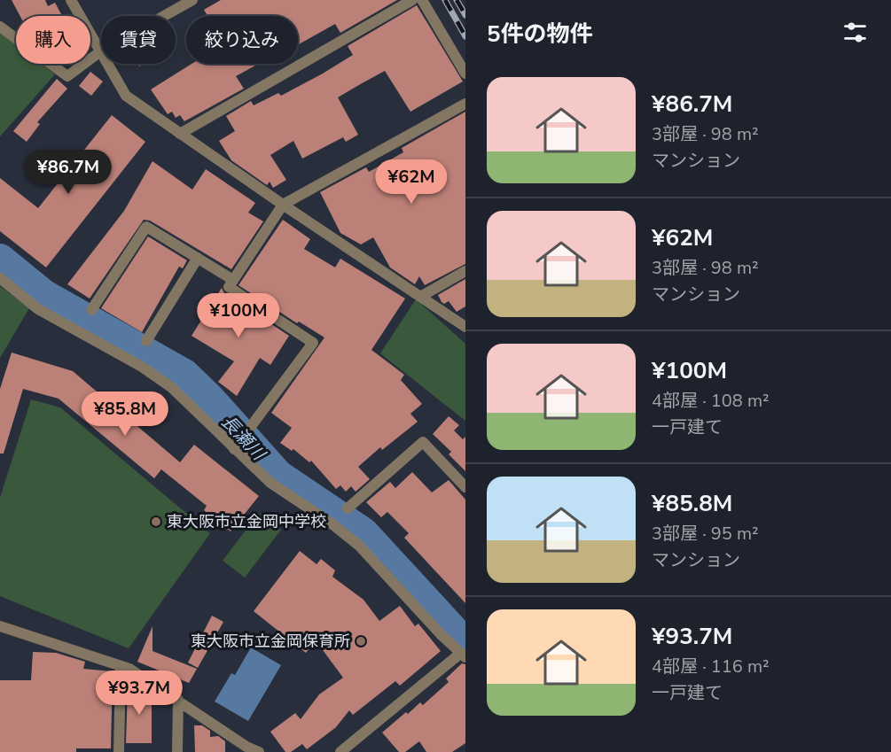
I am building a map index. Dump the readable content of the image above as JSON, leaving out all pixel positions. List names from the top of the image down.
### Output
{
  "water": ["長瀬川"],
  "places": ["東大阪市立金岡中学校", "東大阪市立金岡保育所"],
  "page": {
    "heading": "5件の物件",
    "chip": ["購入", "賃貸", "絞り込み"],
    "list": [
      {
        "name": "¥86.7M",
        "note": "3部屋 · 98 m² · マンション"
      },
      {
        "name": "¥62M",
        "note": "3部屋 · 98 m² · マンション"
      },
      {
        "name": "¥100M",
        "note": "4部屋 · 108 m² · 一戸建て"
      },
      {
        "name": "¥85.8M",
        "note": "3部屋 · 95 m² · マンション"
      },
      {
        "name": "¥93.7M",
        "note": "4部屋 · 116 m² · 一戸建て"
      }
    ],
    "price": [
      "¥86.7M",
      "¥62M",
      "¥100M",
      "¥85.8M",
      "¥93.7M"
    ]
  }
}
